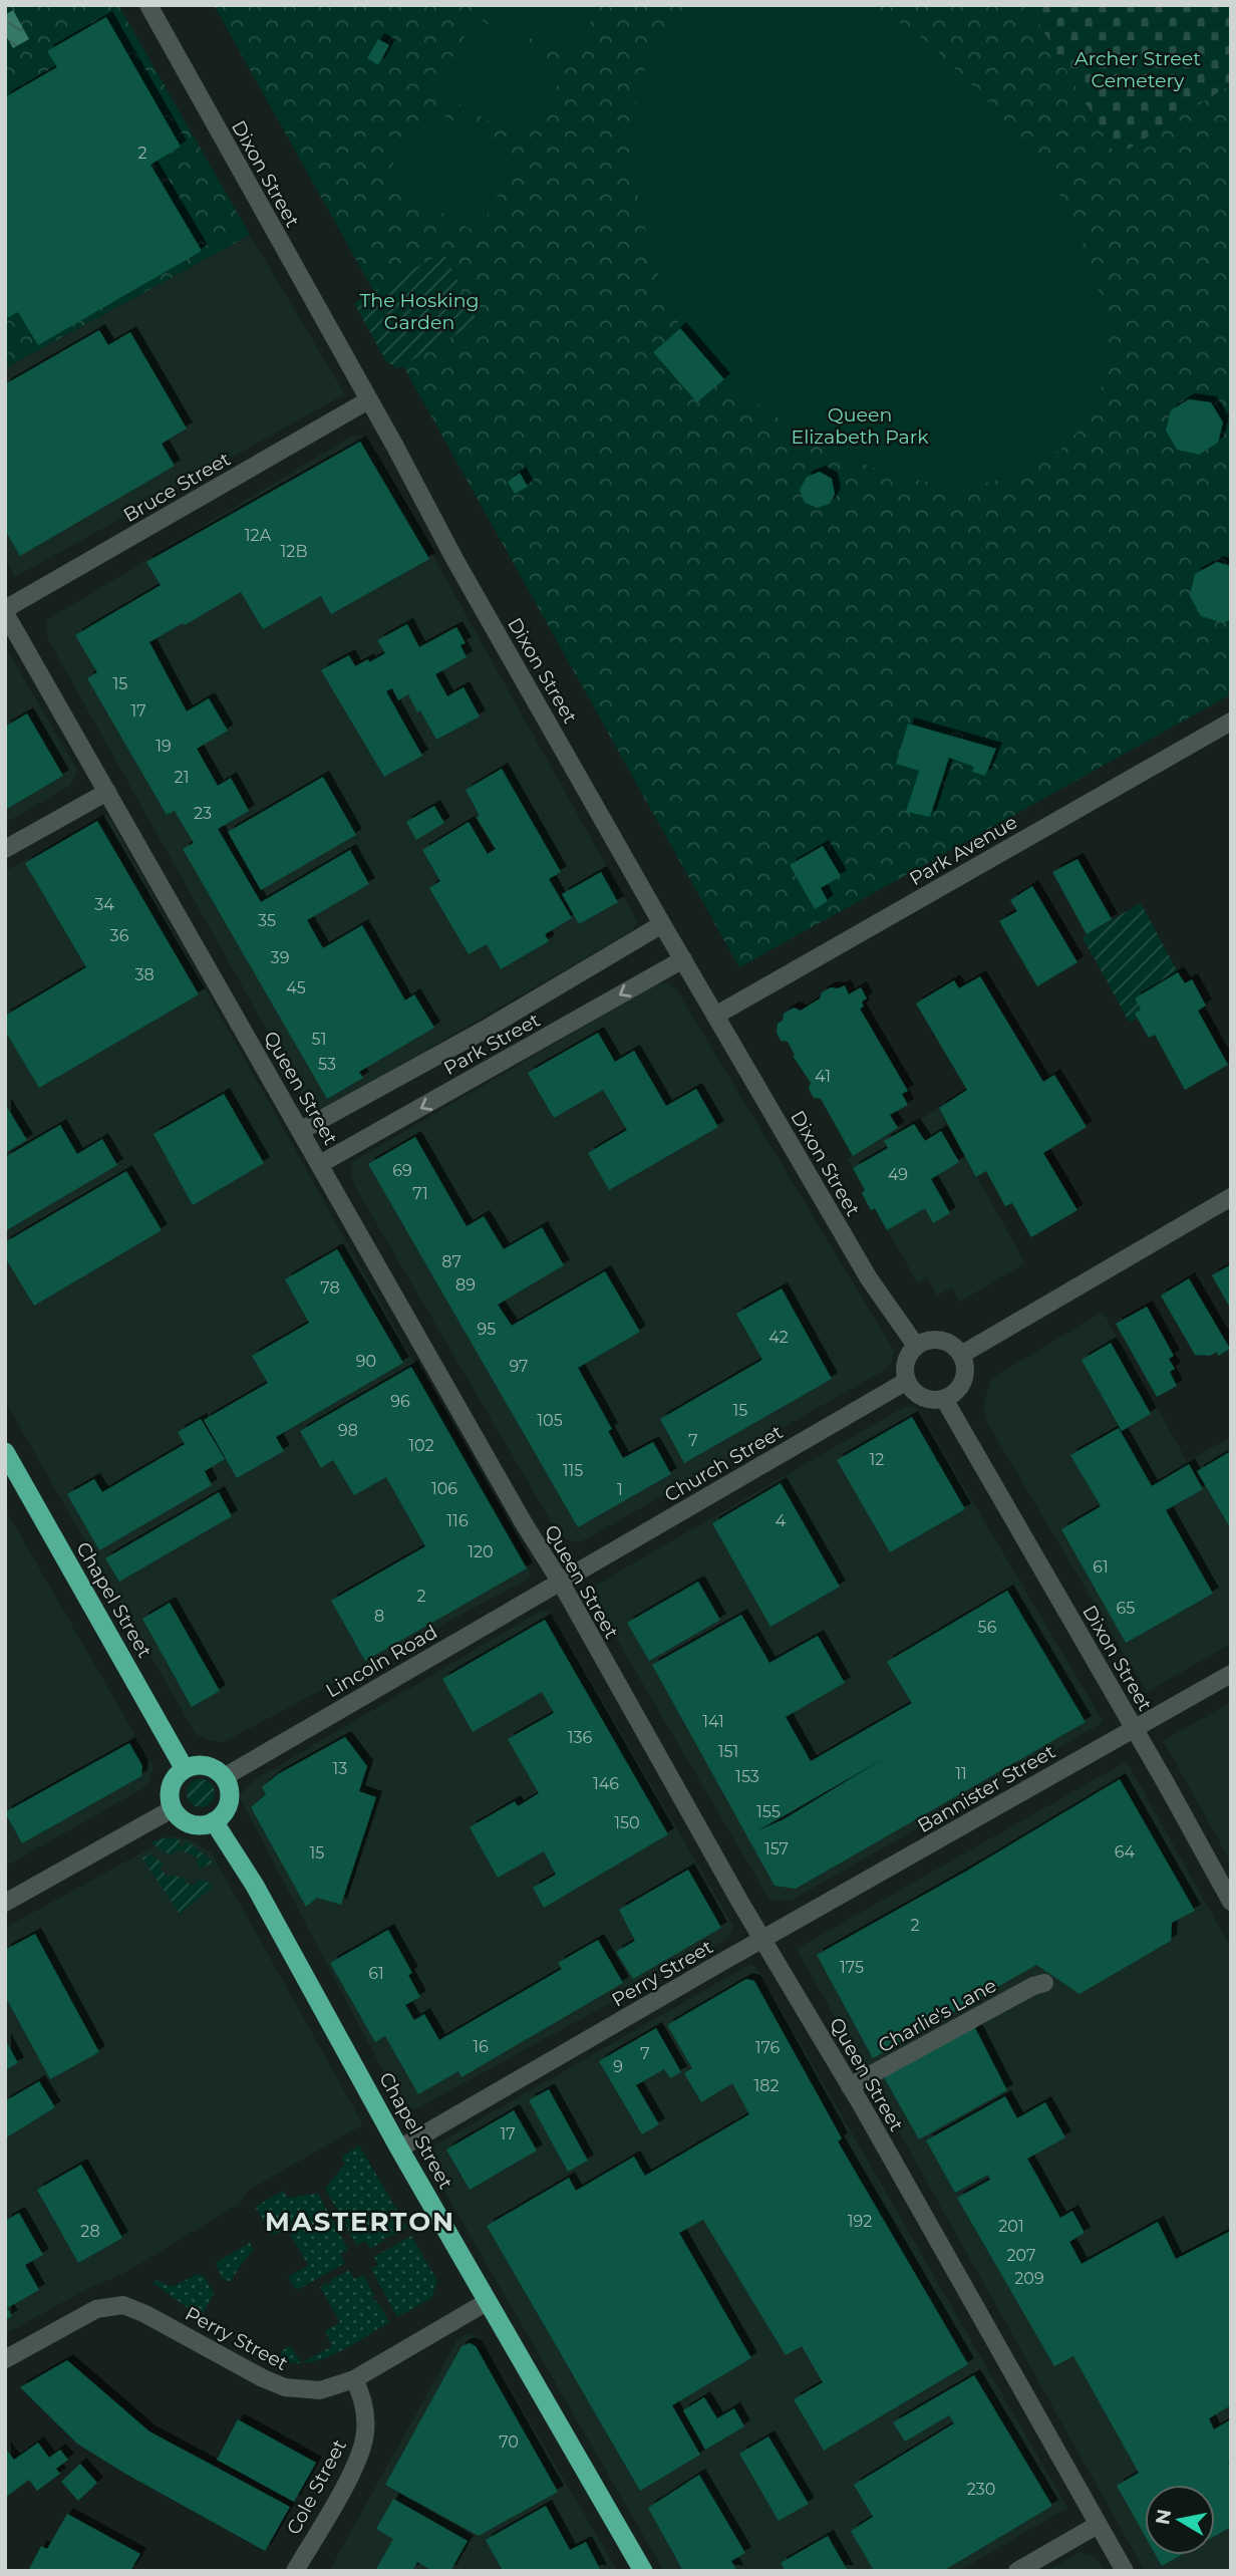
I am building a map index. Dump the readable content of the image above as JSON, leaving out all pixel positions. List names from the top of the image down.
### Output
{
  "streets": {
    "highway": ["Chapel Street"],
    "street": [
      "Dixon Street",
      "Bruce Street",
      "Park Avenue",
      "Park Street",
      "Queen Street",
      "Church Street",
      "Lincoln Road",
      "Bannister Street",
      "Perry Street",
      "Charlie's Lane",
      "Cole Street"
    ]
  },
  "crossings": [
    ["Dixon Street", "Bruce Street"],
    ["Dixon Street", "Park Avenue"],
    ["Dixon Street", "Park Street"],
    ["Dixon Street", "Church Street"],
    ["Dixon Street", "Bannister Street"],
    ["Bruce Street", "Queen Street"],
    ["Park Street", "Queen Street"],
    ["Queen Street", "Church Street"],
    ["Queen Street", "Lincoln Road"],
    ["Queen Street", "Bannister Street"],
    ["Queen Street", "Perry Street"],
    ["Queen Street", "Charlie's Lane"],
    ["Church Street", "Lincoln Road"],
    ["Chapel Street", "Lincoln Road"],
    ["Chapel Street", "Perry Street"],
    ["Bannister Street", "Perry Street"],
    ["Perry Street", "Cole Street"]
  ],
  "districts": ["MASTERTON"],
  "parks": ["Archer Street Cemetery", "The Hosking Garden", "Queen Elizabeth Park"],
  "house_numbers": [
    "2",
    "12A",
    "12B",
    "15",
    "17",
    "19",
    "21",
    "23",
    "34",
    "35",
    "36",
    "39",
    "38",
    "45",
    "51",
    "53",
    "41",
    "69",
    "49",
    "71",
    "87",
    "89",
    "78",
    "95",
    "42",
    "90",
    "97",
    "96",
    "15",
    "105",
    "98",
    "7",
    "102",
    "12",
    "115",
    "106",
    "1",
    "116",
    "4",
    "120",
    "61",
    "2",
    "65",
    "8",
    "56",
    "141",
    "136",
    "151",
    "13",
    "11",
    "153",
    "146",
    "155",
    "150",
    "157",
    "64",
    "15",
    "2",
    "175",
    "61",
    "16",
    "176",
    "7",
    "9",
    "182",
    "17",
    "192",
    "201",
    "28",
    "207",
    "209",
    "70",
    "230"
  ],
  "north": "left"
}
